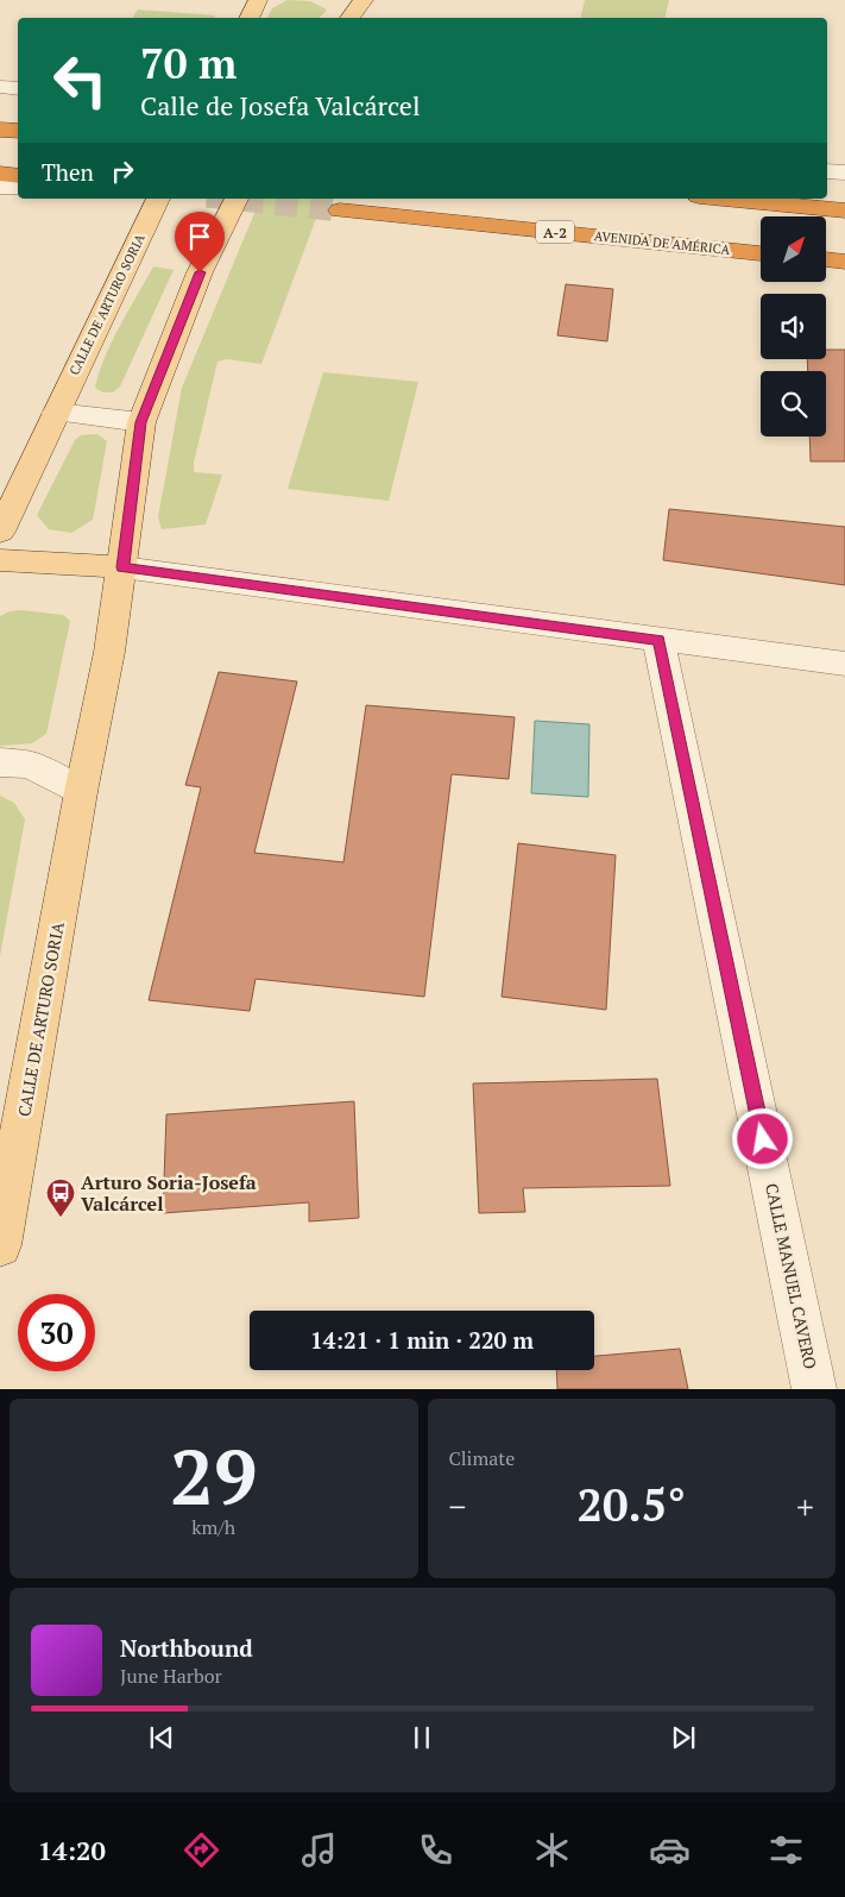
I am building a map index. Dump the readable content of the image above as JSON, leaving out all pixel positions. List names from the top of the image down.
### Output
{
  "streets": {
    "highway": ["A-2", "AVENIDA DE AMÉRICA"],
    "main road": ["CALLE DE ARTURO SORIA"],
    "street": ["CALLE MANUEL CAVERO"]
  },
  "places": {
    "bus stop": ["Arturo Soria-Josefa Valcárcel"]
  },
  "north": "top right",
  "page": {
    "turn": ["70 m", "Calle de Josefa Valcárcel"],
    "then": "Then",
    "limit": "30",
    "trip": "14:21 · 1 min · 220 m",
    "tile": [
      ["29", "km/h"],
      "Climate"
    ],
    "heat": ["−", "20.5°", "+"],
    "song": ["Northbound", "June Harbor"],
    "tabs": "14:20"
  }
}
